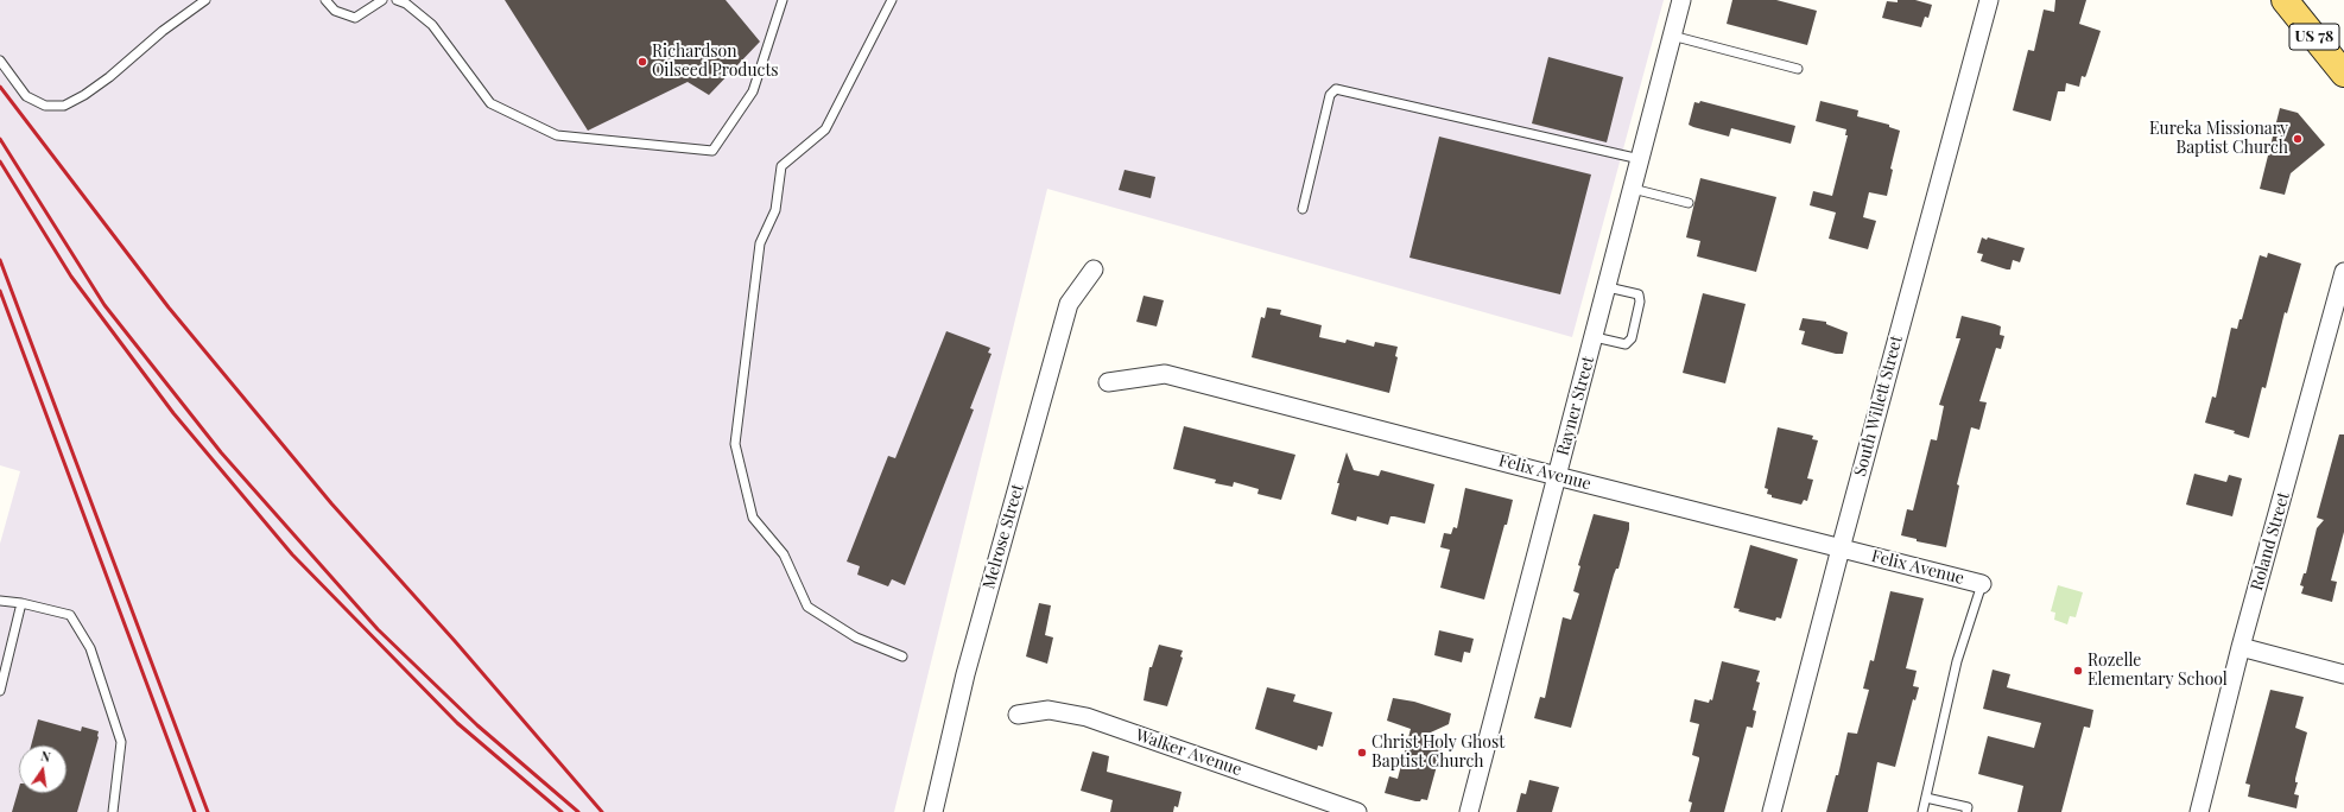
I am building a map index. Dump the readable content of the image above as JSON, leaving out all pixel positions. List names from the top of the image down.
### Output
{
  "streets": {
    "main road": ["US 78"],
    "street": [
      "Rayner Street",
      "South Willett Street",
      "Felix Avenue",
      "Melrose Street",
      "Roland Street",
      "Walker Avenue"
    ]
  },
  "crossings": [
    ["Rayner Street", "Felix Avenue"],
    ["South Willett Street", "Felix Avenue"]
  ],
  "places": [
    "Richardson Oilseed Products",
    "Eureka Missionary Baptist Church",
    "Rozelle Elementary School",
    "Christ Holy Ghost Baptist Church"
  ],
  "north": "top"
}
